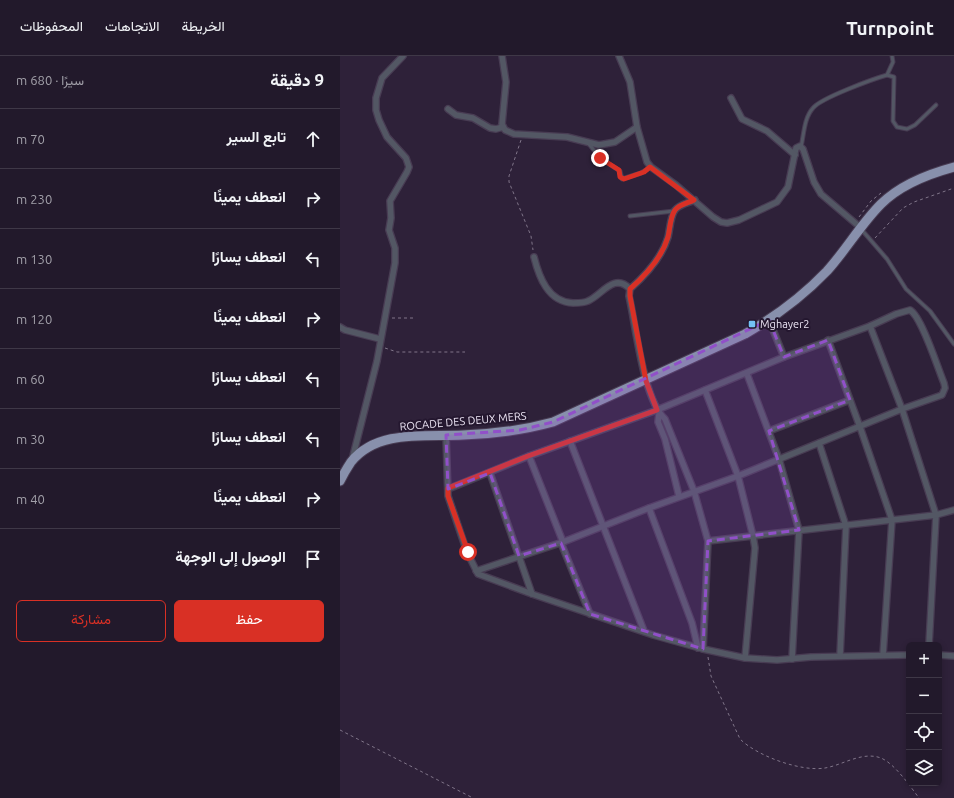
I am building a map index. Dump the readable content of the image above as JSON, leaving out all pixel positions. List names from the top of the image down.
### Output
{
  "streets": {
    "highway": ["ROCADE DES DEUX MERS"]
  },
  "places": {
    "transit": ["Mghayer2"]
  },
  "page": {
    "header": "Turnpoint",
    "nav": ["الخريطة", "الاتجاهات", "المحفوظات"],
    "heading": ["9 دقيقة", "سيرًا · 680 m"],
    "list": [
      ["تابع السير", "70 m"],
      ["انعطف يمينًا", "230 m"],
      ["انعطف يسارًا", "130 m"],
      ["انعطف يمينًا", "120 m"],
      ["انعطف يسارًا", "60 m"],
      ["انعطف يسارًا", "30 m"],
      ["انعطف يمينًا", "40 m"],
      "الوصول إلى الوجهة"
    ],
    "buttons": ["حفظ", "مشاركة"],
    "map_buttons": ["+", "−"]
  }
}
